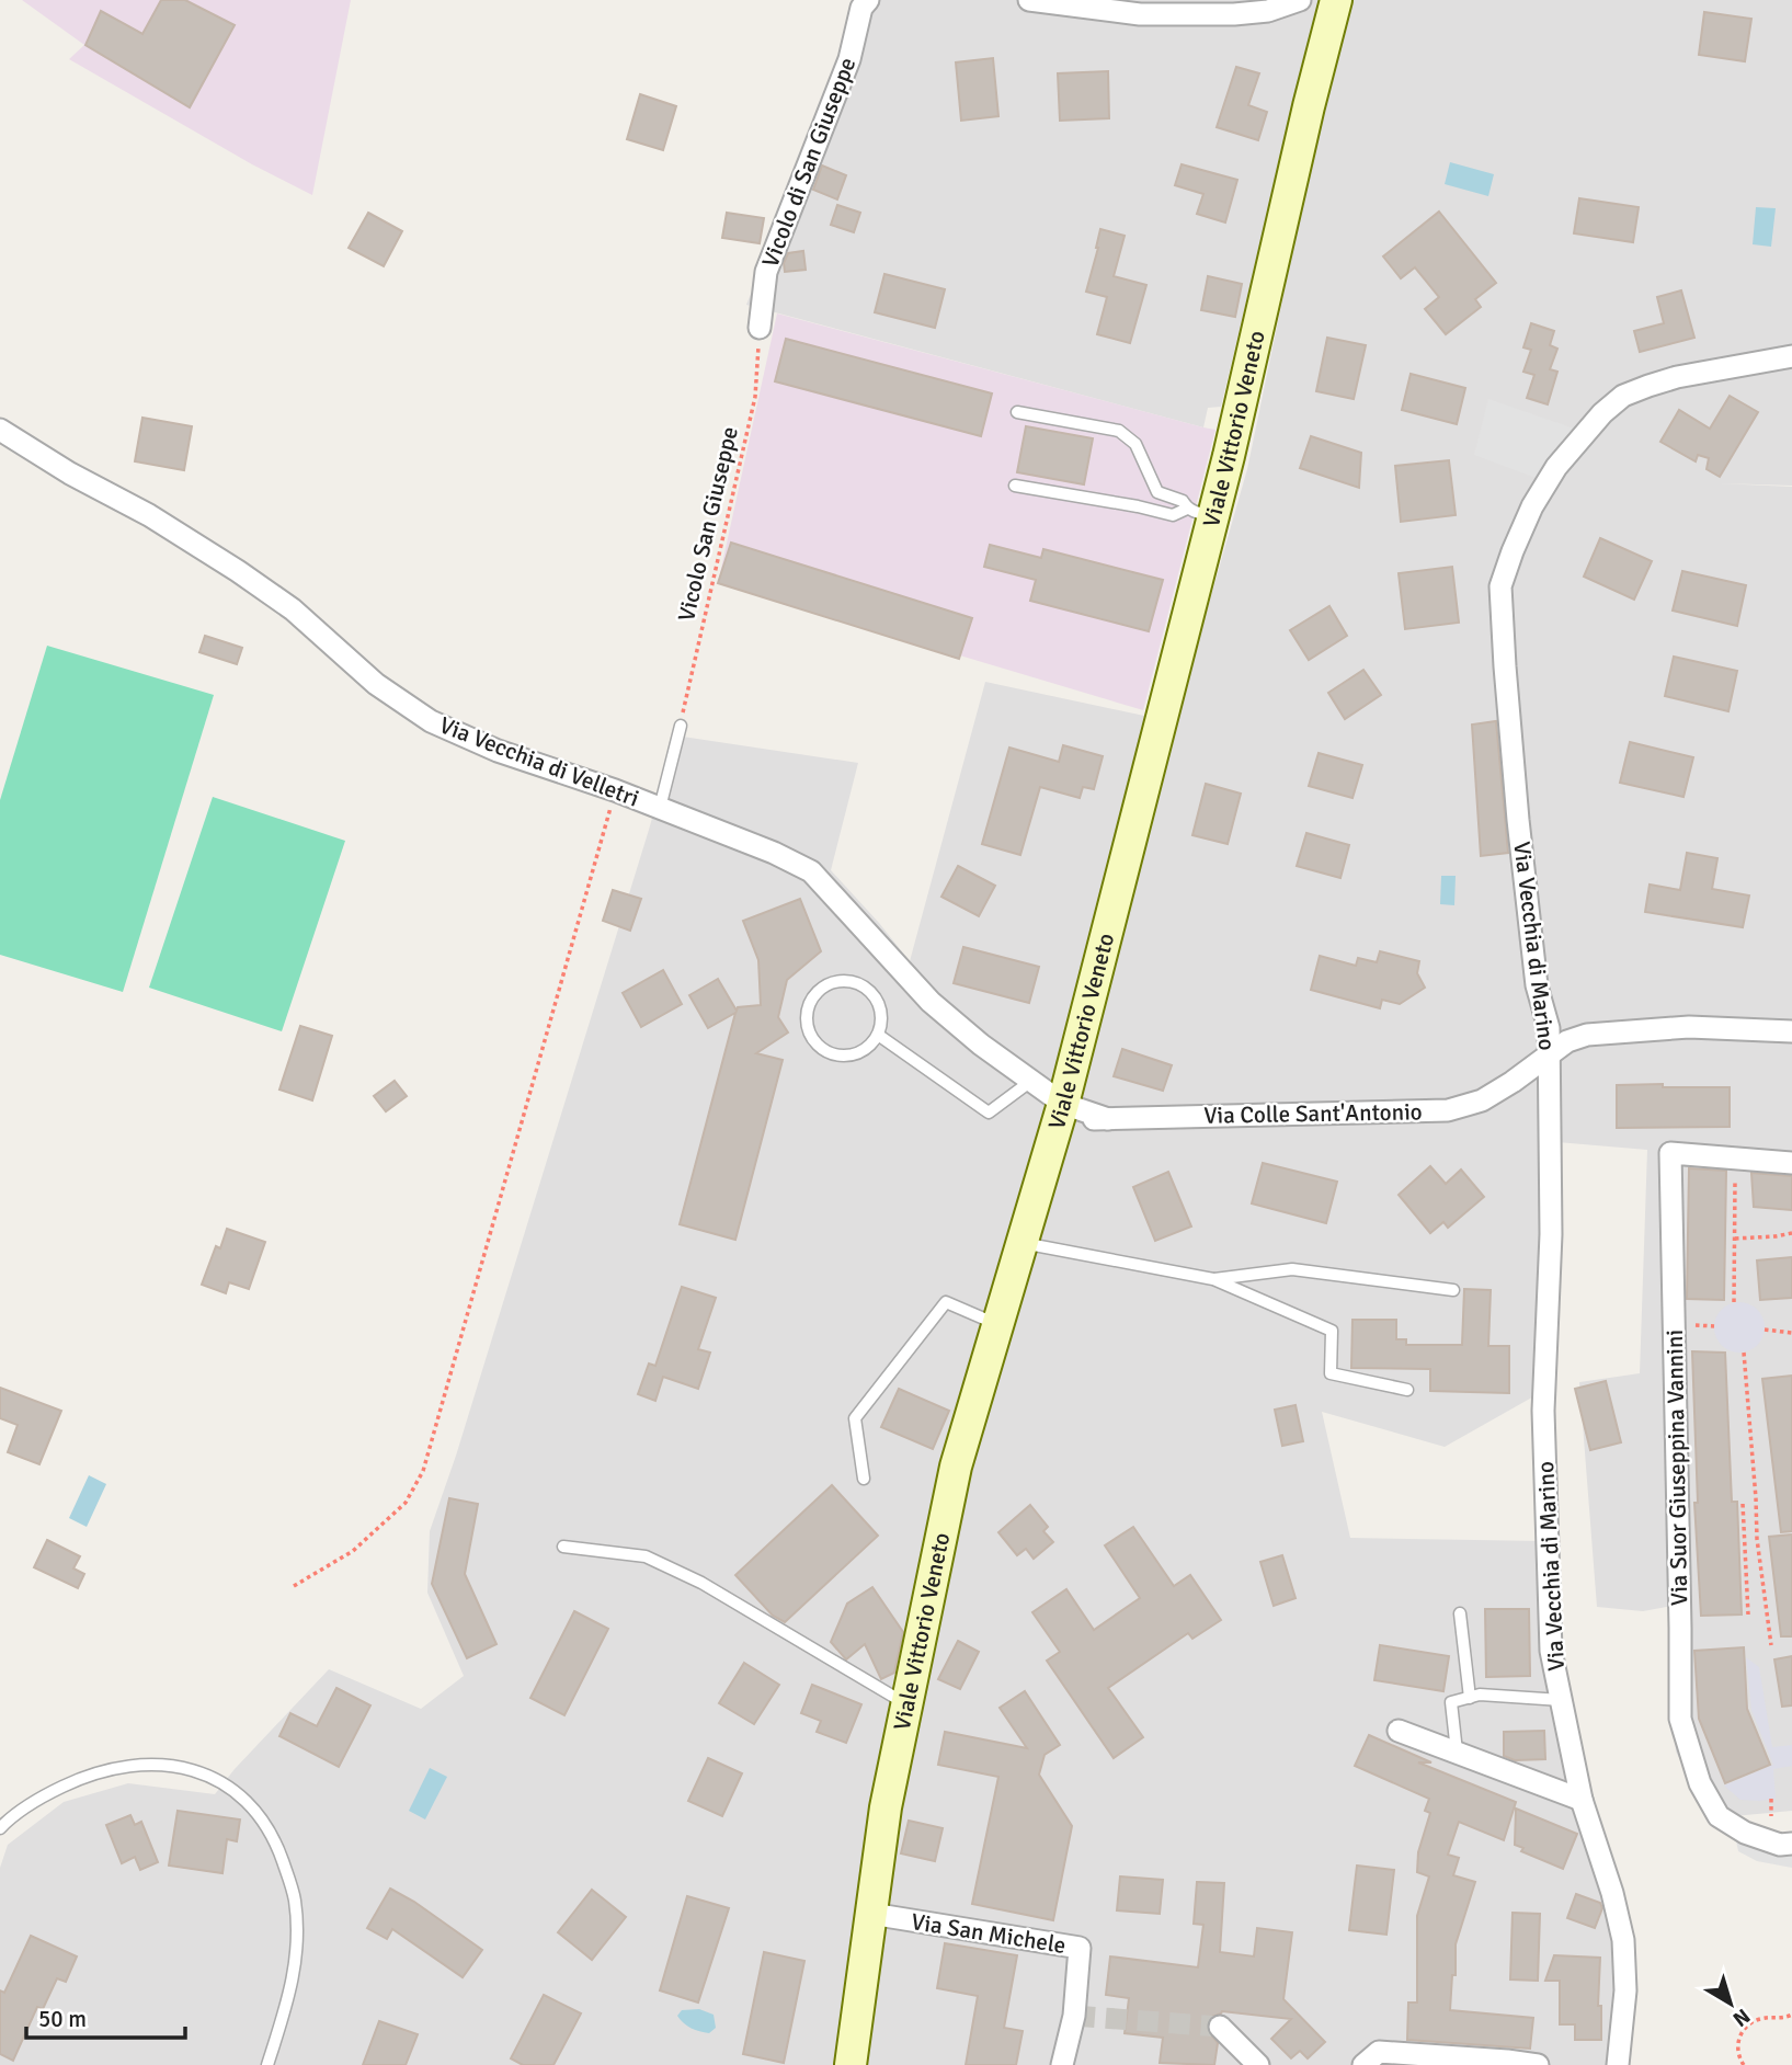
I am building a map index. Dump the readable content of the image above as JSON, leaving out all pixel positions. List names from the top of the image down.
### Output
{
  "streets": {
    "main road": ["Viale Vittorio Veneto"],
    "street": [
      "Vicolo di San Giuseppe",
      "Via Vecchia di Velletri",
      "Via Vecchia di Marino",
      "Via Colle Sant'Antonio",
      "Via Suor Giuseppina Vannini",
      "Via San Michele"
    ],
    "path": ["Vicolo San Giuseppe"]
  },
  "crossings": [
    ["Vicolo di San Giuseppe", "Vicolo San Giuseppe"],
    ["Viale Vittorio Veneto", "Via Vecchia di Velletri"],
    ["Viale Vittorio Veneto", "Via Colle Sant'Antonio"],
    ["Viale Vittorio Veneto", "Via San Michele"],
    ["Via Vecchia di Velletri", "Via Colle Sant'Antonio"],
    ["Via Vecchia di Marino", "Via Colle Sant'Antonio"]
  ],
  "scale_bar": "50 m",
  "north": "bottom right"
}
